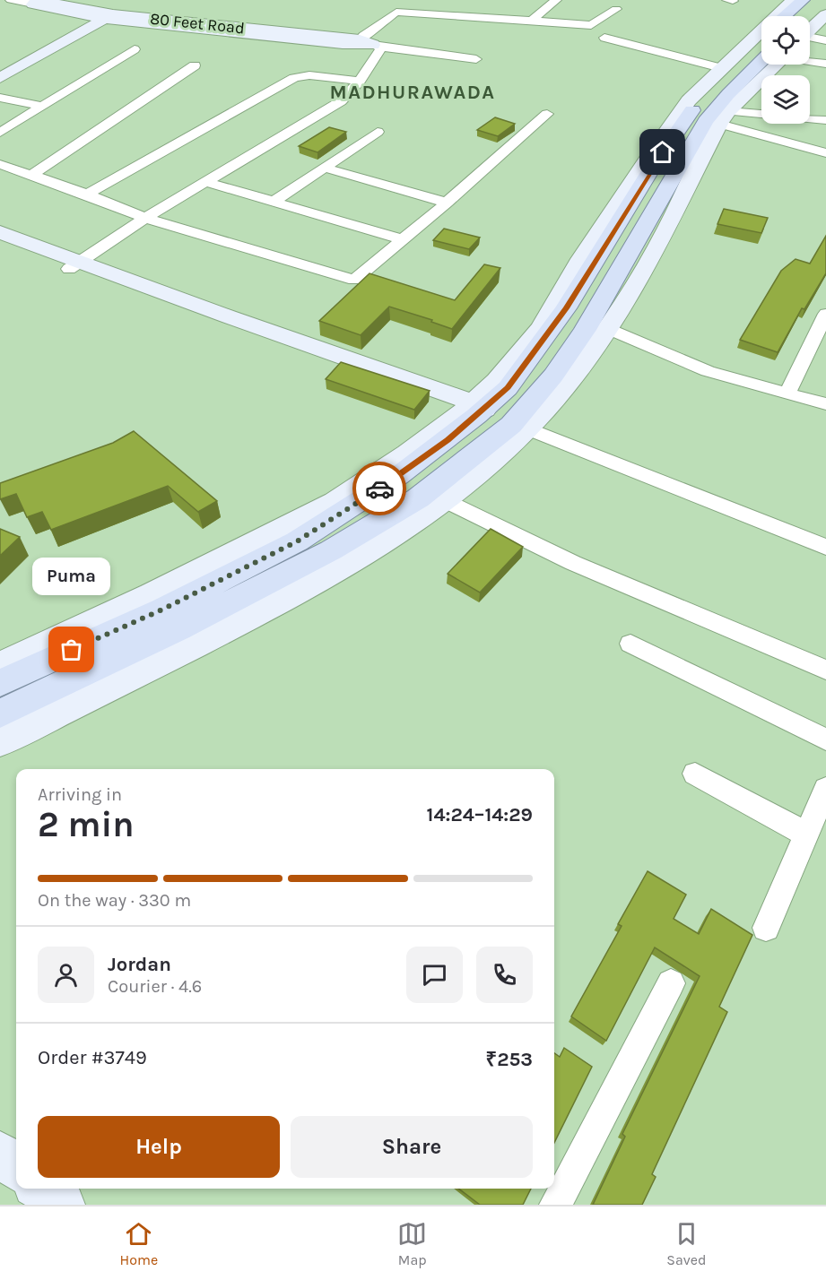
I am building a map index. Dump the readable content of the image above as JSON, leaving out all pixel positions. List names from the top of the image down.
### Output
{
  "districts": ["MADHURAWADA"],
  "places": ["Puma"],
  "page": {
    "bubble": "Puma",
    "heading": ["2 min", "Arriving in", "14:24–14:29"],
    "panel": [
      "Jordan",
      "Courier · 4.6",
      "Order #3749",
      "₹253"
    ],
    "bar": "On the way · 330 m",
    "buttons": ["Help", "Share"],
    "tabs": ["Home", "Map", "Saved"]
  }
}
